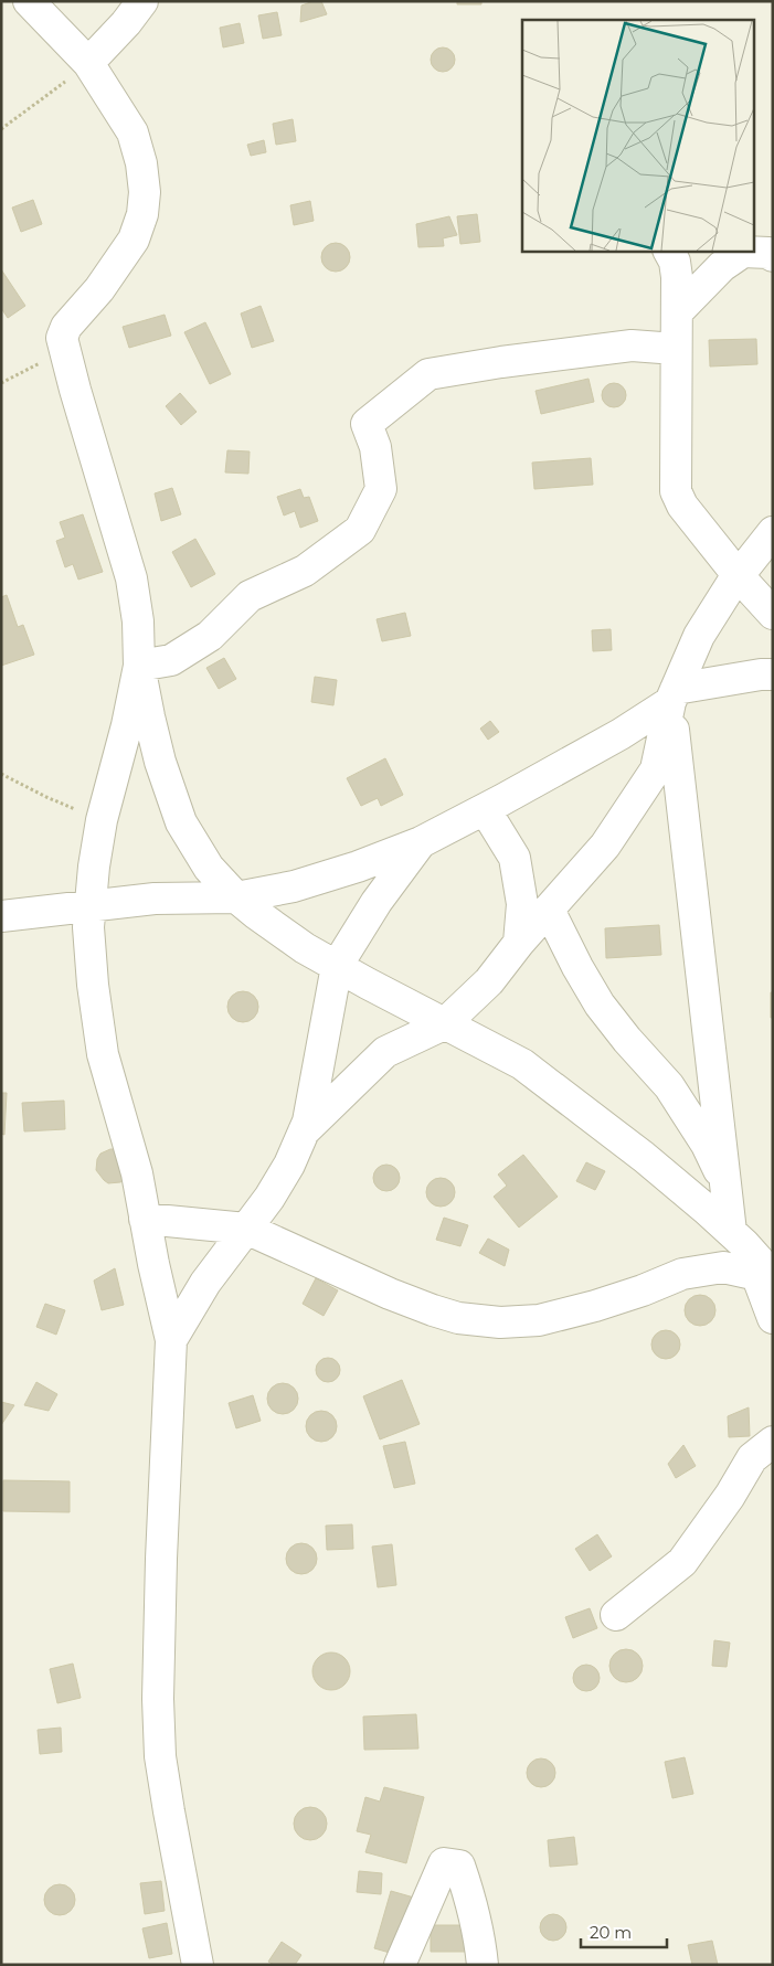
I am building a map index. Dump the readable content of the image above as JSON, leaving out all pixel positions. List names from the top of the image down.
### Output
{
  "scale_bar": "20 m"
}
